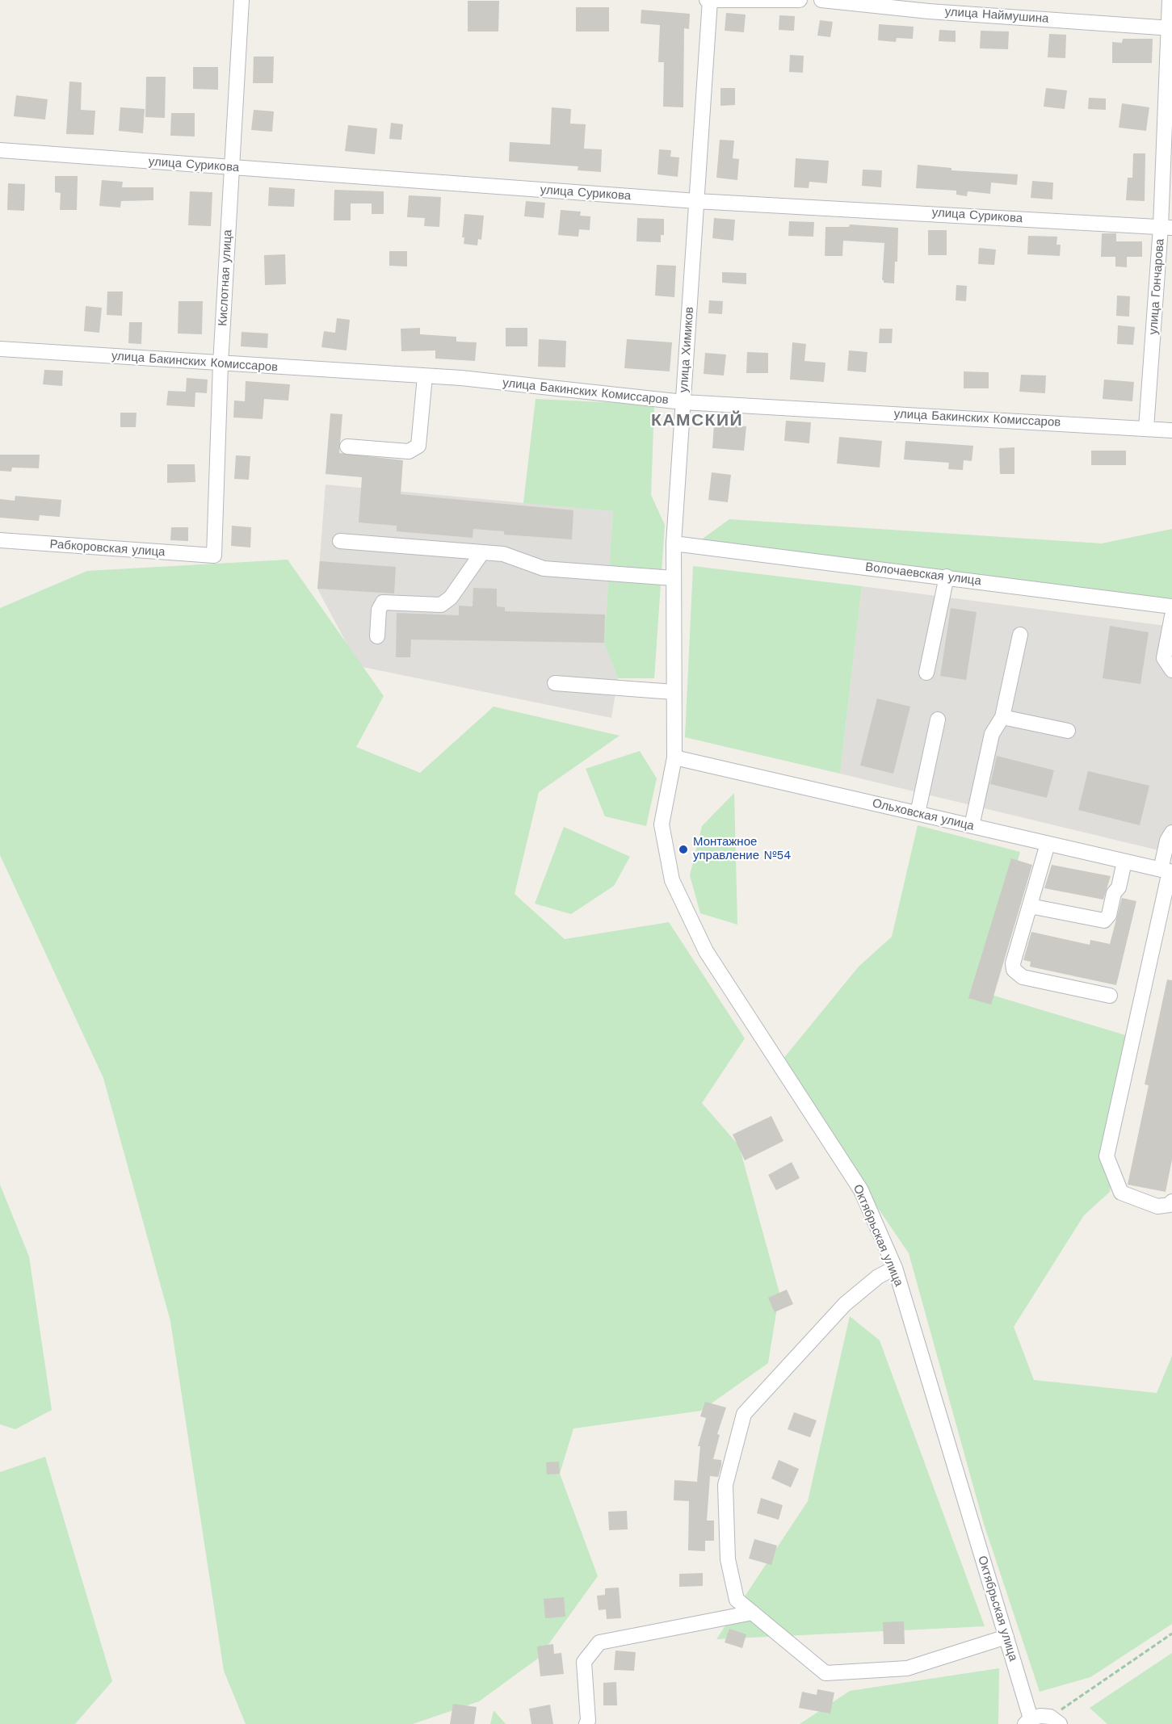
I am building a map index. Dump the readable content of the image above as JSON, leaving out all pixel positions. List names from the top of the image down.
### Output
{
  "streets": {
    "street": [
      "улица Наймушина",
      "улица Сурикова",
      "Кислотная улица",
      "улица Гончарова",
      "улица Химиков",
      "улица Бакинских Комиссаров",
      "Рабкоровская улица",
      "Волочаевская улица",
      "Ольховская улица",
      "Октябрьская улица"
    ]
  },
  "crossings": [
    ["улица Наймушина", "улица Гончарова"],
    ["улица Сурикова", "Кислотная улица"],
    ["улица Сурикова", "улица Гончарова"],
    ["улица Сурикова", "улица Химиков"],
    ["Кислотная улица", "улица Бакинских Комиссаров"],
    ["Кислотная улица", "Рабкоровская улица"],
    ["улица Гончарова", "улица Бакинских Комиссаров"],
    ["улица Химиков", "улица Бакинских Комиссаров"],
    ["улица Химиков", "Волочаевская улица"],
    ["улица Химиков", "Ольховская улица"],
    ["улица Химиков", "Октябрьская улица"],
    ["Ольховская улица", "Октябрьская улица"]
  ],
  "districts": ["КАМСКИЙ"],
  "places": ["Монтажное управление №54"]
}
